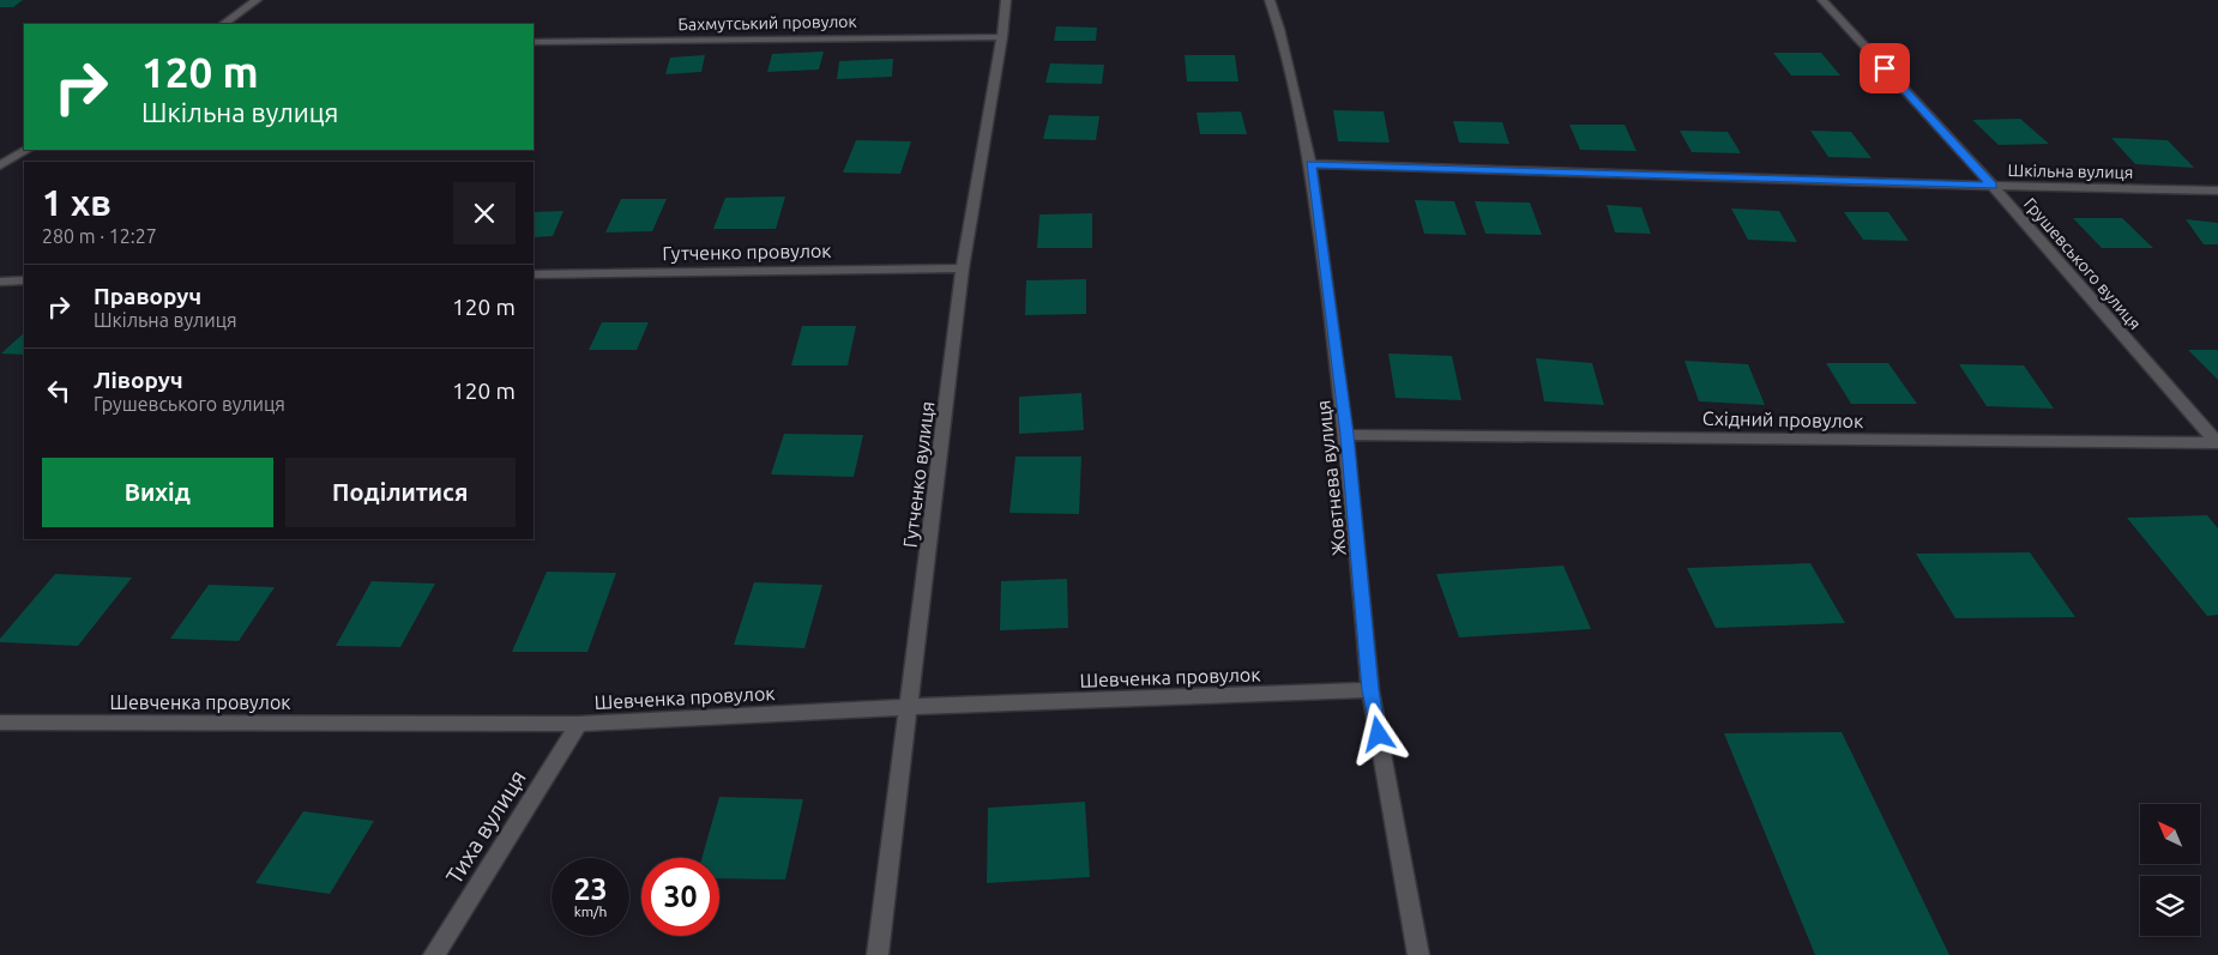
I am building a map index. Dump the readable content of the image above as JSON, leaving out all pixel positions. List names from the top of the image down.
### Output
{
  "streets": {
    "street": [
      "Бахмутський провулок",
      "Шкільна вулиця",
      "Гутченко провулок",
      "Грушевського вулиця",
      "Східний провулок",
      "Гутченко вулиця",
      "Жовтнева вулиця",
      "Шевченка провулок",
      "Тиха вулиця"
    ]
  },
  "crossings": [
    ["Бахмутський провулок", "Гутченко вулиця"],
    ["Шкільна вулиця", "Грушевського вулиця"],
    ["Шкільна вулиця", "Жовтнева вулиця"],
    ["Гутченко провулок", "Гутченко вулиця"],
    ["Грушевського вулиця", "Східний провулок"],
    ["Східний провулок", "Жовтнева вулиця"],
    ["Гутченко вулиця", "Шевченка провулок"],
    ["Жовтнева вулиця", "Шевченка провулок"],
    ["Шевченка провулок", "Тиха вулиця"]
  ],
  "north": "top left",
  "page": {
    "turn": ["120 m", "Шкільна вулиця"],
    "heading": ["1 хв", "280 m · 12:27"],
    "list": [
      {
        "name": "Праворуч",
        "note": "Шкільна вулиця",
        "value": "120 m"
      },
      {
        "name": "Ліворуч",
        "note": "Грушевського вулиця",
        "value": "120 m"
      }
    ],
    "buttons": ["Вихід", "Поділитися"],
    "speed": "23 km/h",
    "limit": "30"
  }
}
